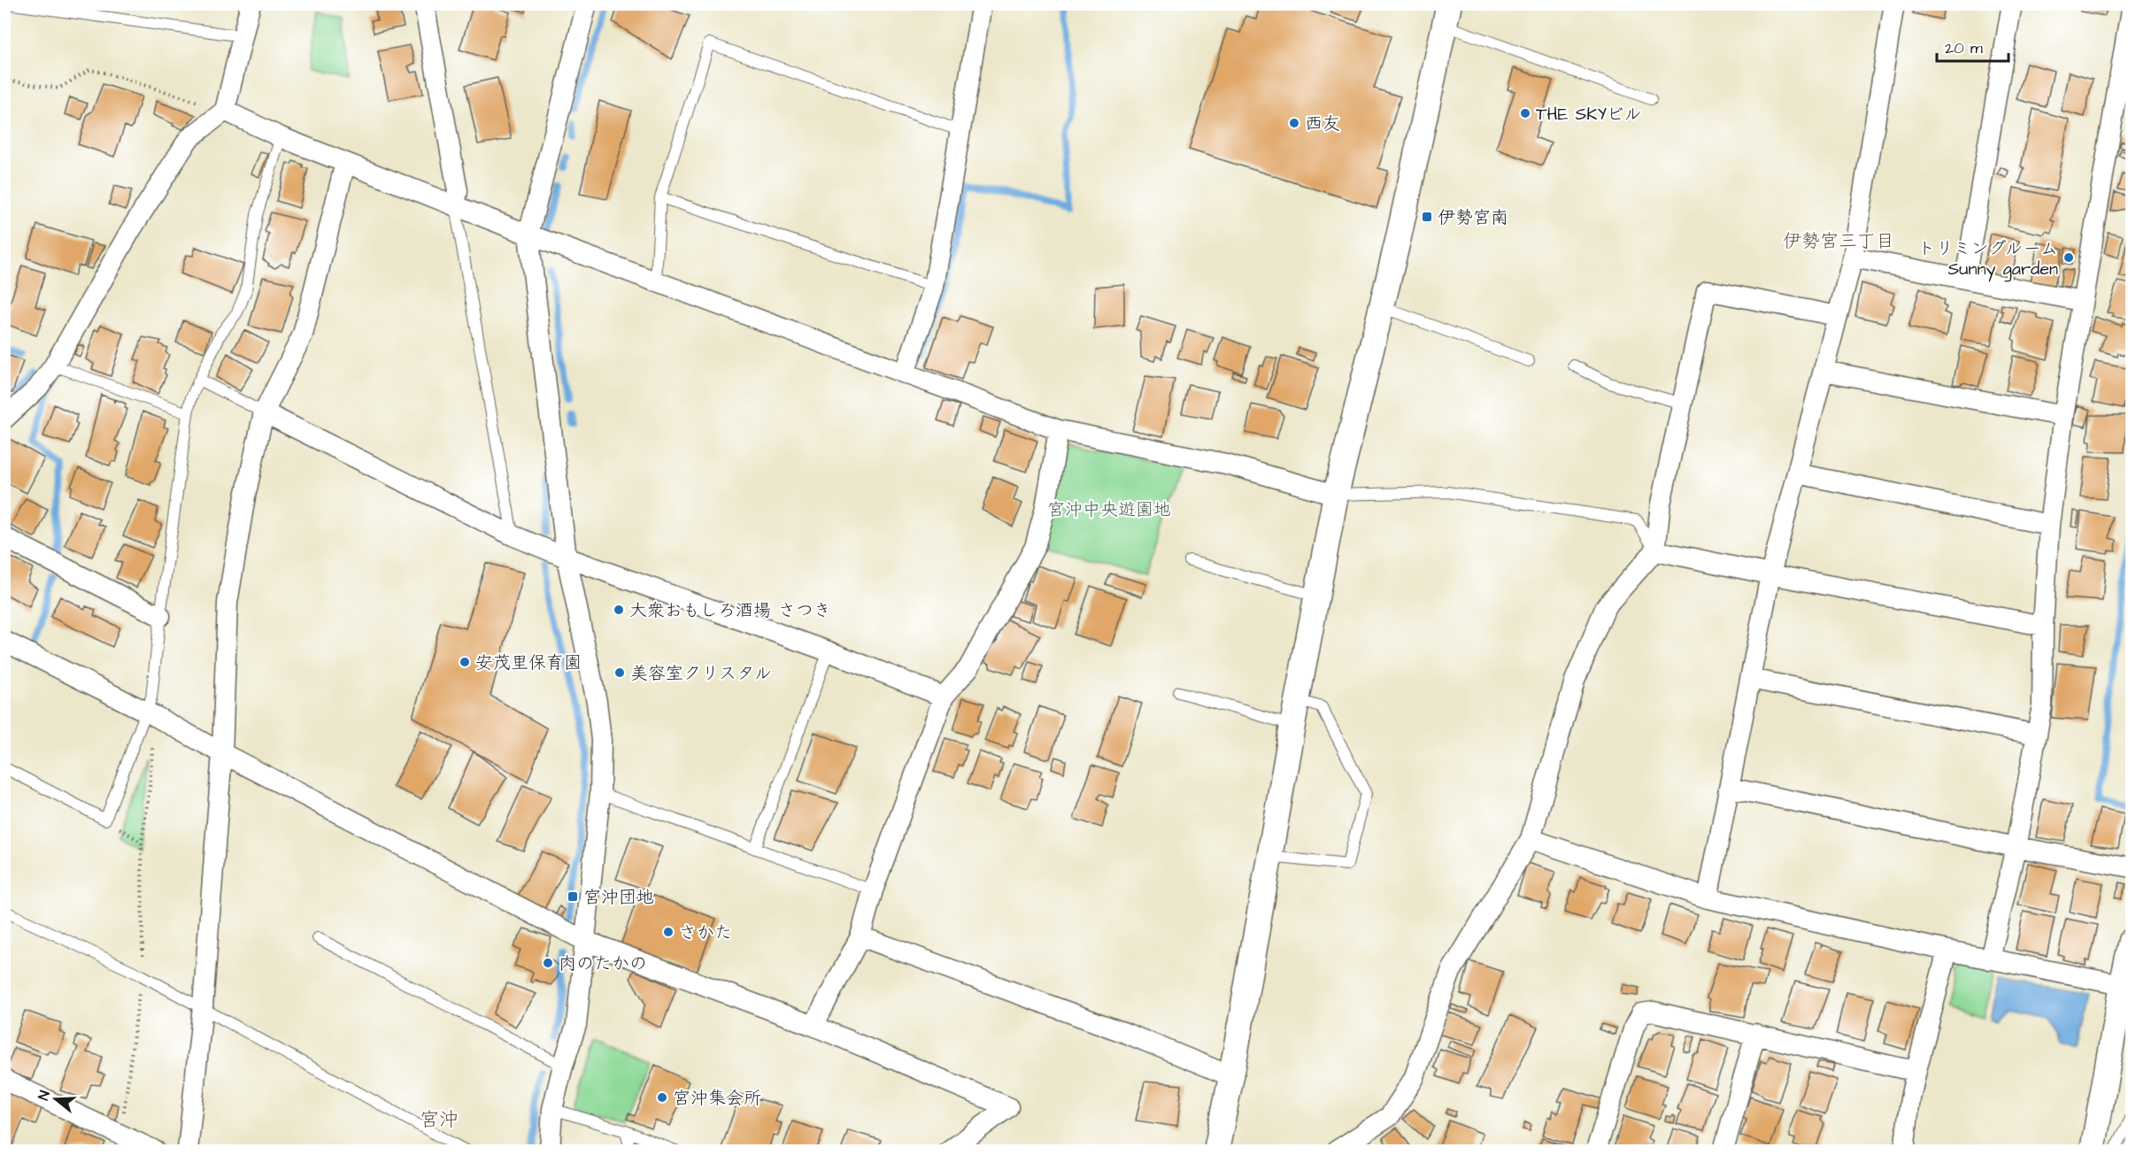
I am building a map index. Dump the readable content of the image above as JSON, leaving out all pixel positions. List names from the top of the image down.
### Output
{
  "districts": ["伊勢宮三丁目", "宮沖"],
  "parks": ["宮沖中央遊園地"],
  "places": {
    "other": [
      "THE SKYビル",
      "西友",
      "トリミングルーム Sunny garden",
      "大衆おもしろ酒場 さつき",
      "安茂里保育園",
      "美容室クリスタル",
      "さかた",
      "肉のたかの",
      "宮沖集会所"
    ],
    "transit": ["伊勢宮南", "宮沖団地"]
  },
  "scale_bar": "20 m",
  "north": "left"
}
